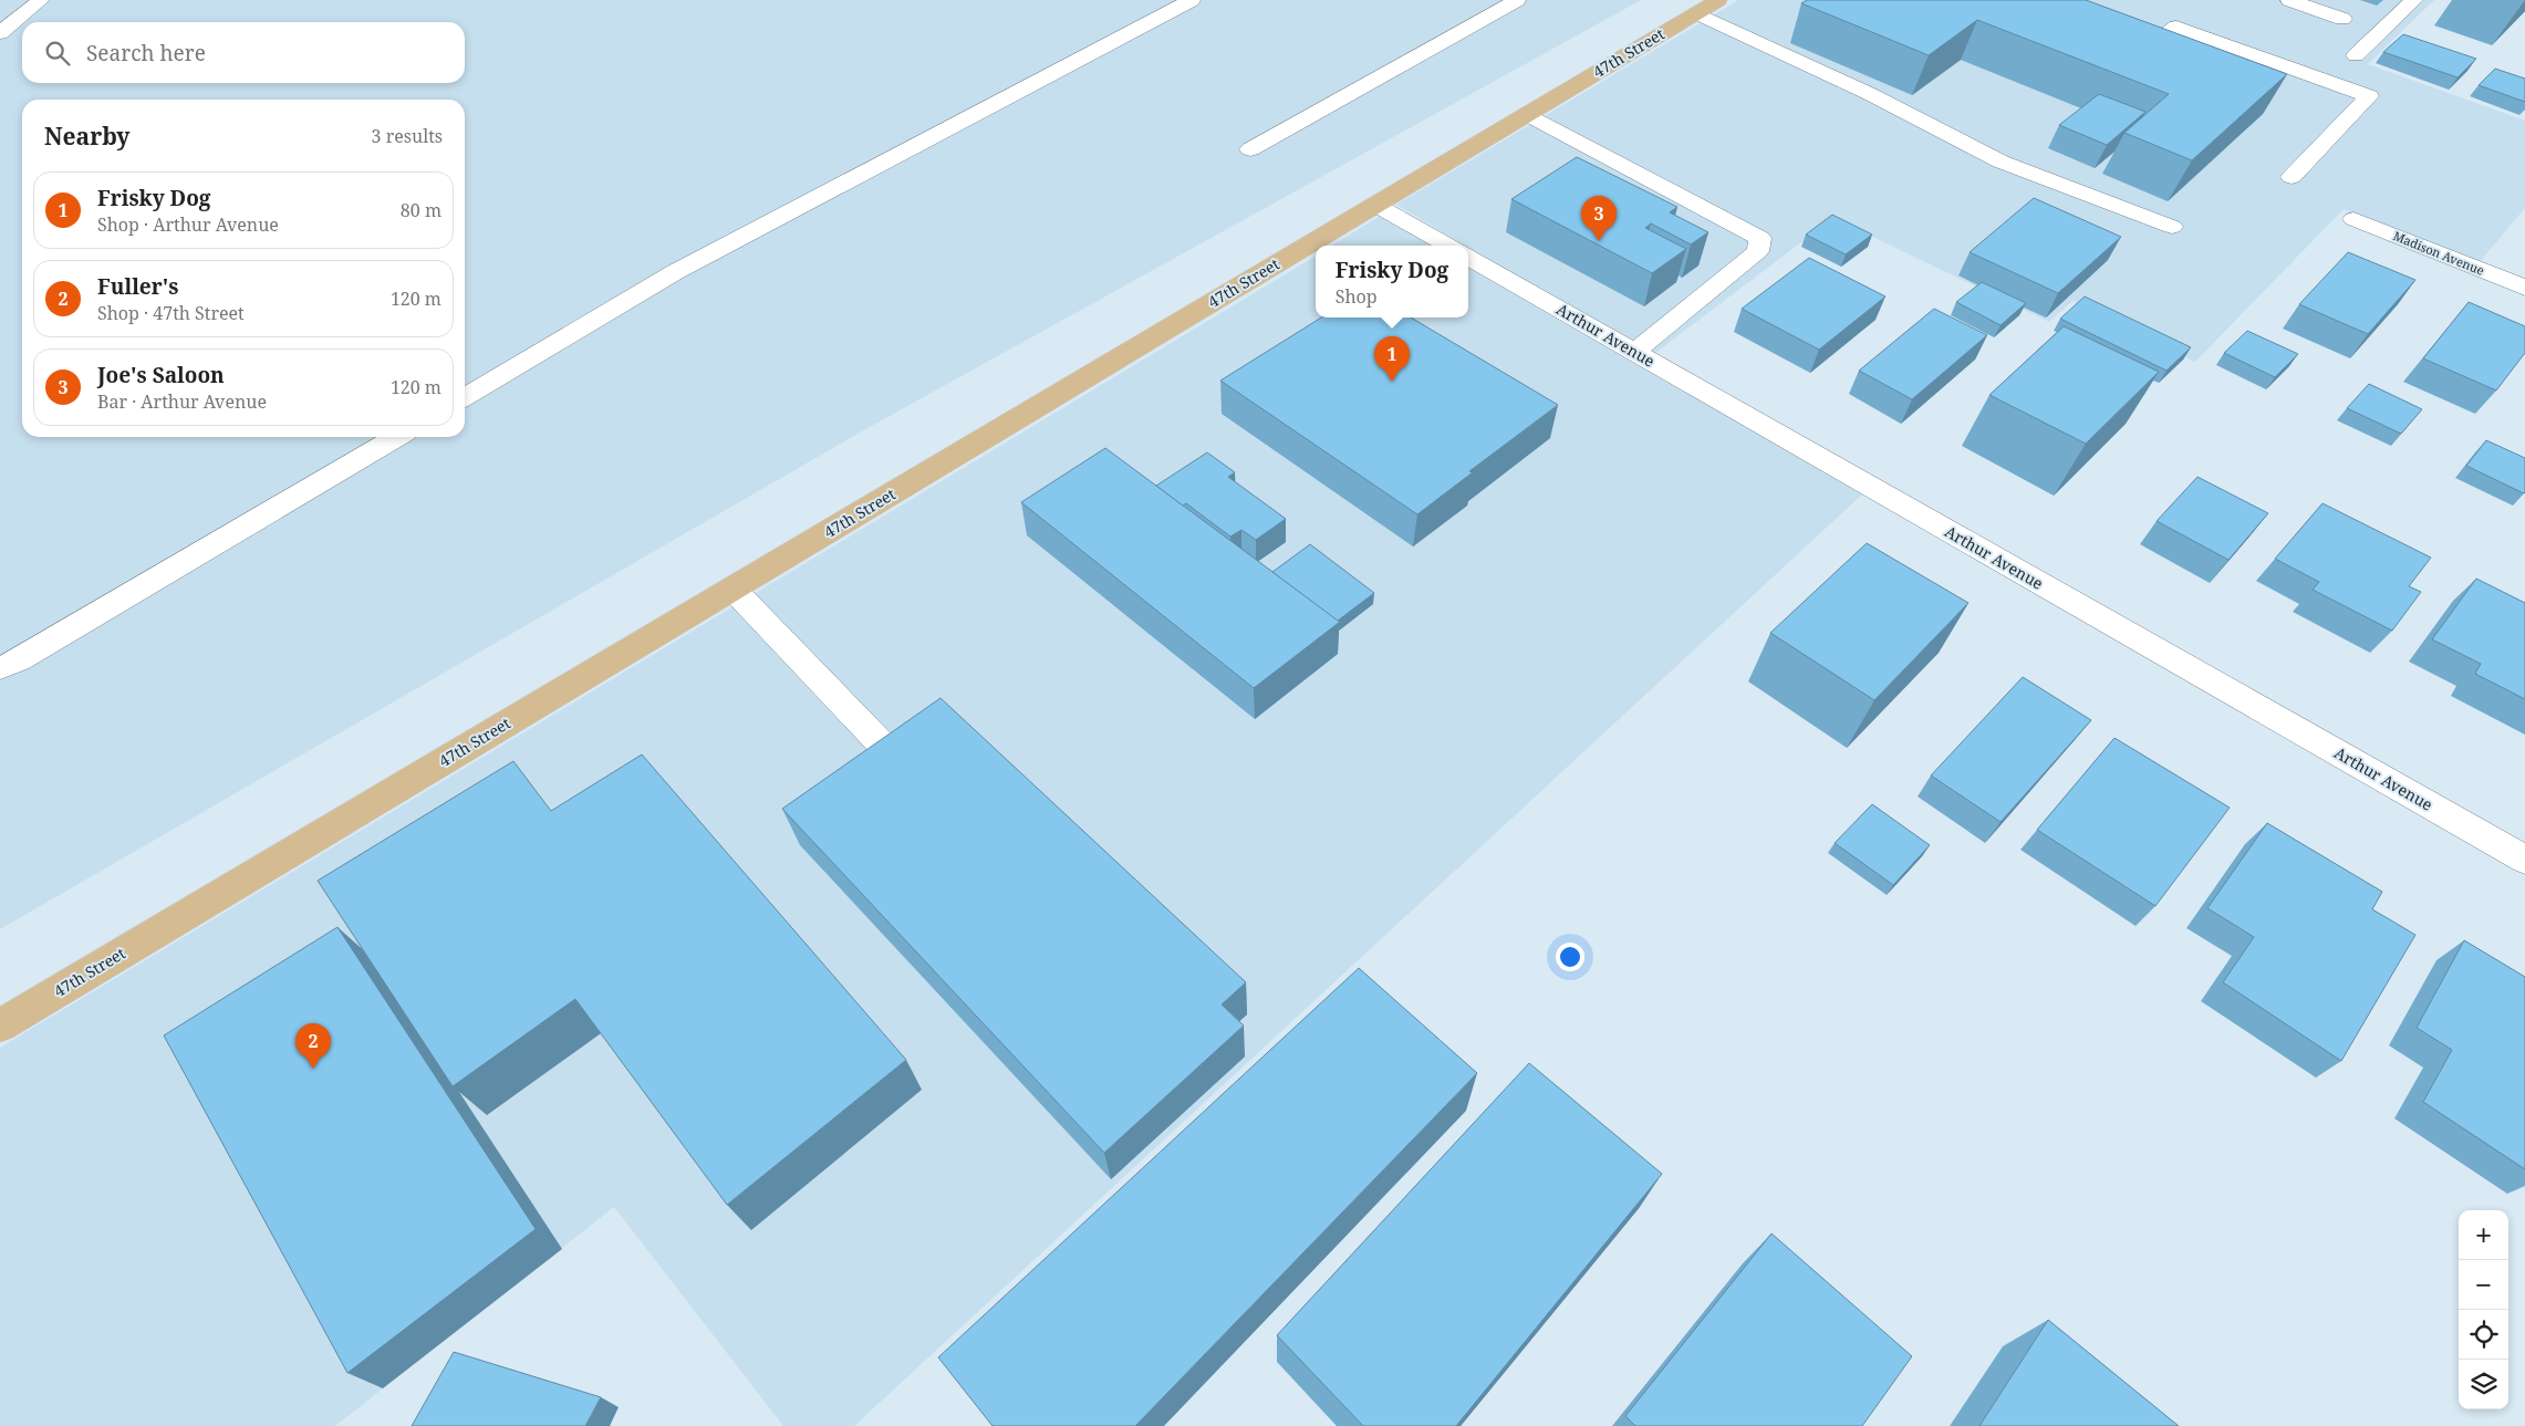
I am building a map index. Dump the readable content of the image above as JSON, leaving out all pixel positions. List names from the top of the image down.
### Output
{
  "streets": {
    "main road": ["47th Street"],
    "street": ["Madison Avenue", "Arthur Avenue"]
  },
  "page": {
    "search": "Search here",
    "heading": ["Nearby", "3 results"],
    "list": [
      {
        "mark": "1",
        "name": "Frisky Dog",
        "note": "Shop · Arthur Avenue",
        "value": "80 m"
      },
      {
        "mark": "2",
        "name": "Fuller's",
        "note": "Shop · 47th Street",
        "value": "120 m"
      },
      {
        "mark": "3",
        "name": "Joe's Saloon",
        "note": "Bar · Arthur Avenue",
        "value": "120 m"
      }
    ],
    "pins": ["3", "1", "2"],
    "popup": ["Frisky Dog", "Shop"],
    "map_buttons": ["+", "−"]
  }
}
